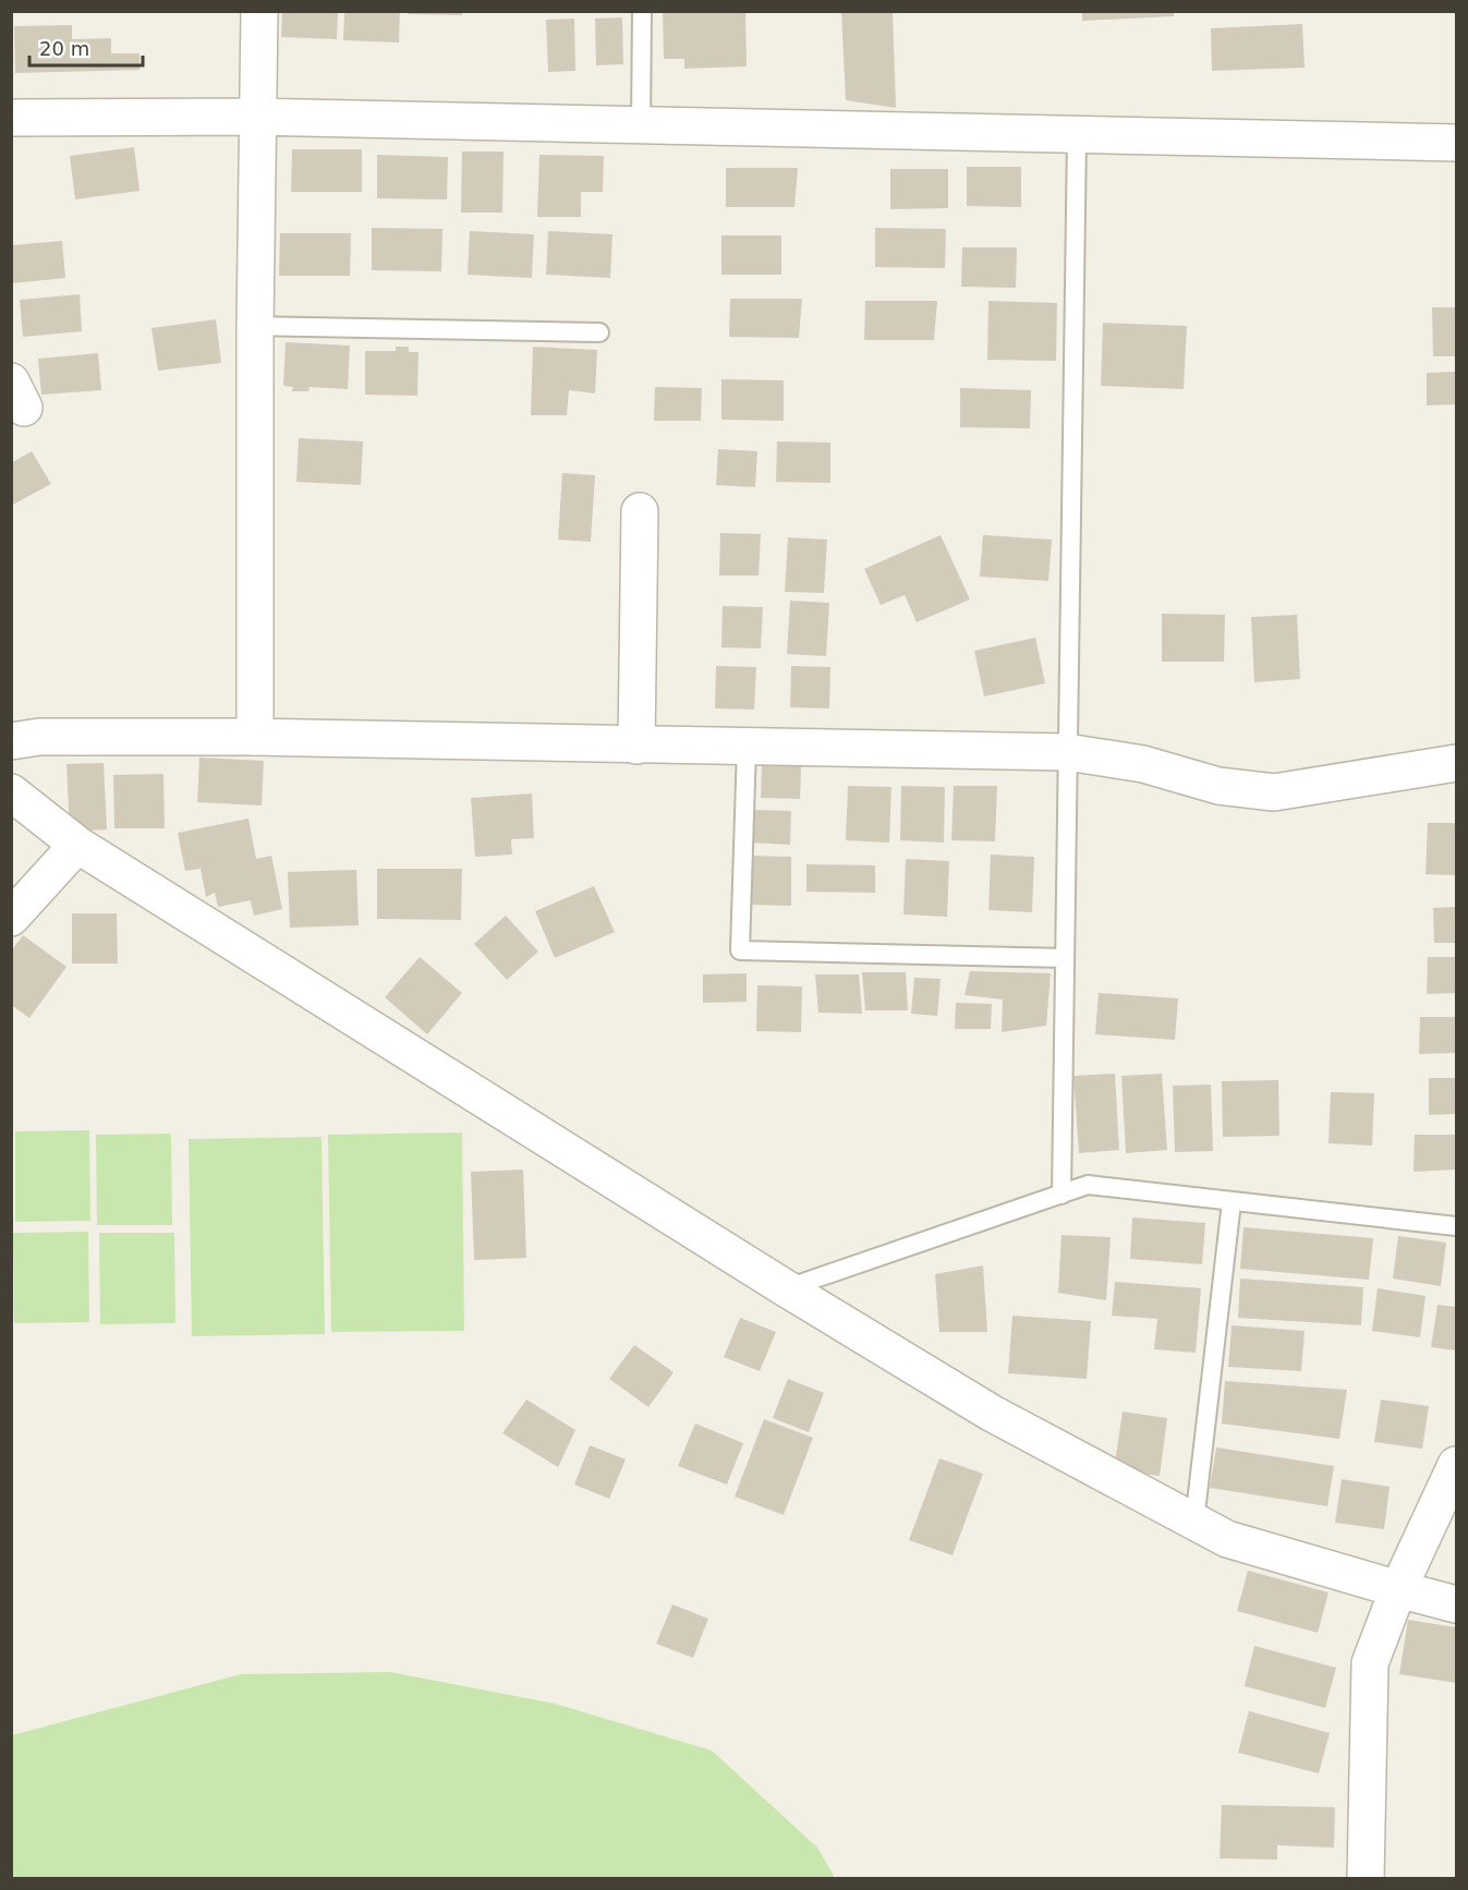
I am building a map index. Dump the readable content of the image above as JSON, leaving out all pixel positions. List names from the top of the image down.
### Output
{
  "scale_bar": "20 m"
}
